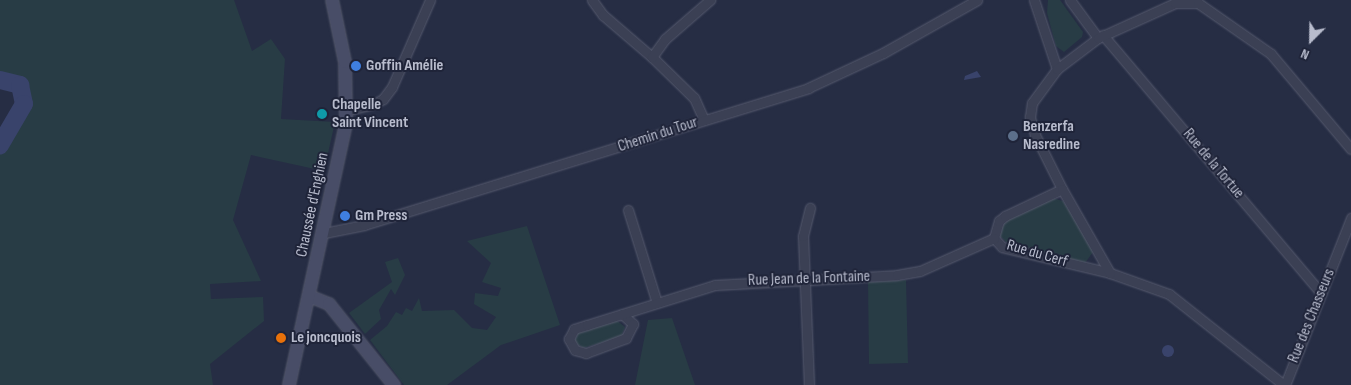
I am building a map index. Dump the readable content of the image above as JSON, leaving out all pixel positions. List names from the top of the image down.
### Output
{
  "streets": {
    "main road": ["Chaussée d'Enghien"],
    "street": [
      "Chemin du Tour",
      "Rue de la Tortue",
      "Rue du Cerf",
      "Rue Jean de la Fontaine",
      "Rue des Chasseurs"
    ]
  },
  "crossings": [
    ["Chemin du Tour", "Chaussée d'Enghien"],
    ["Rue de la Tortue", "Rue des Chasseurs"],
    ["Rue du Cerf", "Rue Jean de la Fontaine"],
    ["Rue du Cerf", "Rue des Chasseurs"]
  ],
  "places": [
    "Goffin Amélie",
    "Chapelle Saint Vincent",
    "Benzerfa Nasredine",
    "Gm Press",
    "Le joncquois"
  ],
  "north": "bottom left"
}
